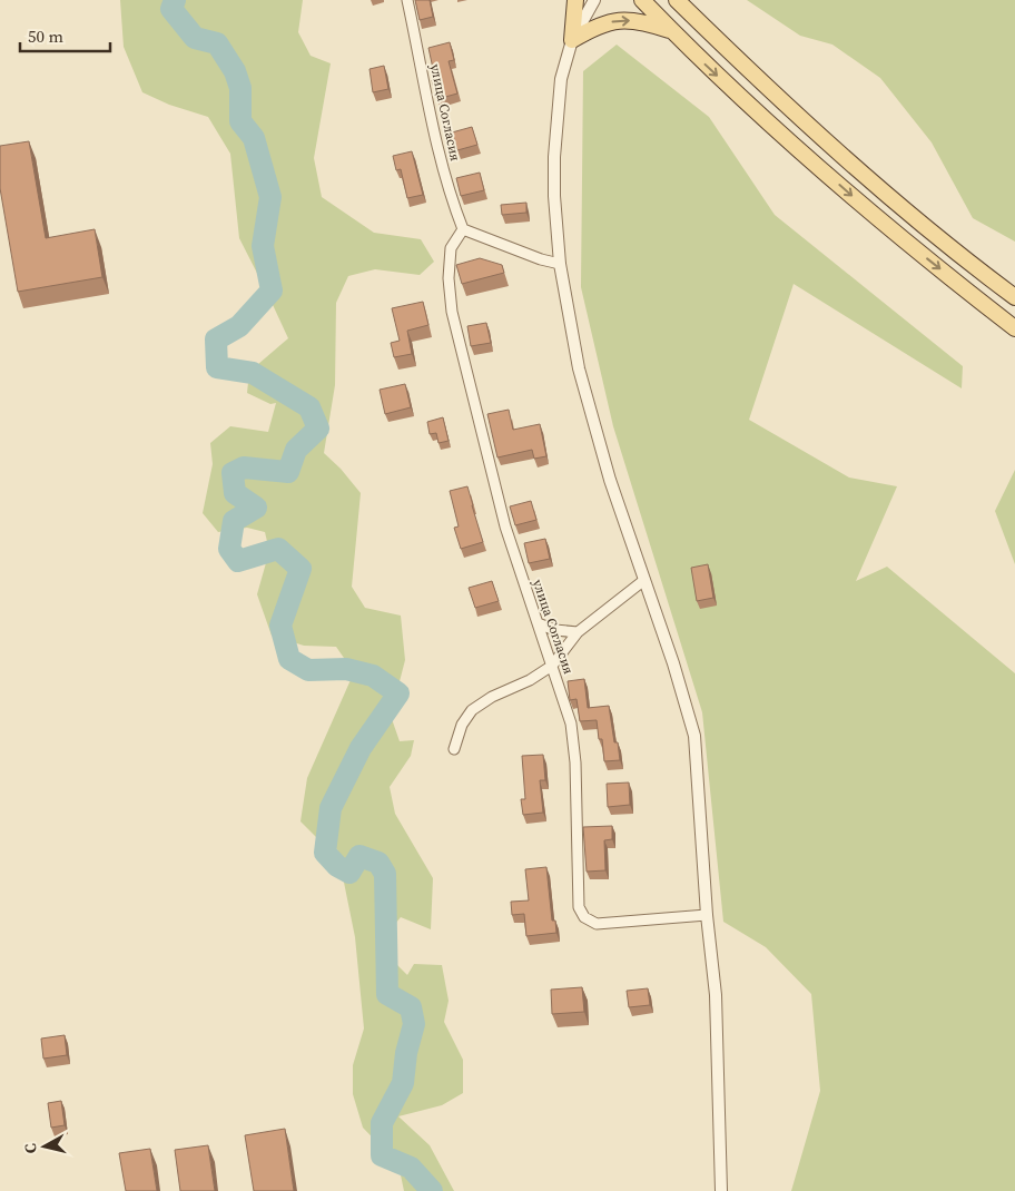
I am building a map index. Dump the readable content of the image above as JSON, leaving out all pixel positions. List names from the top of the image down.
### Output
{
  "streets": {
    "street": ["улица Согласия"]
  },
  "scale_bar": "50 m",
  "north": "left"
}
